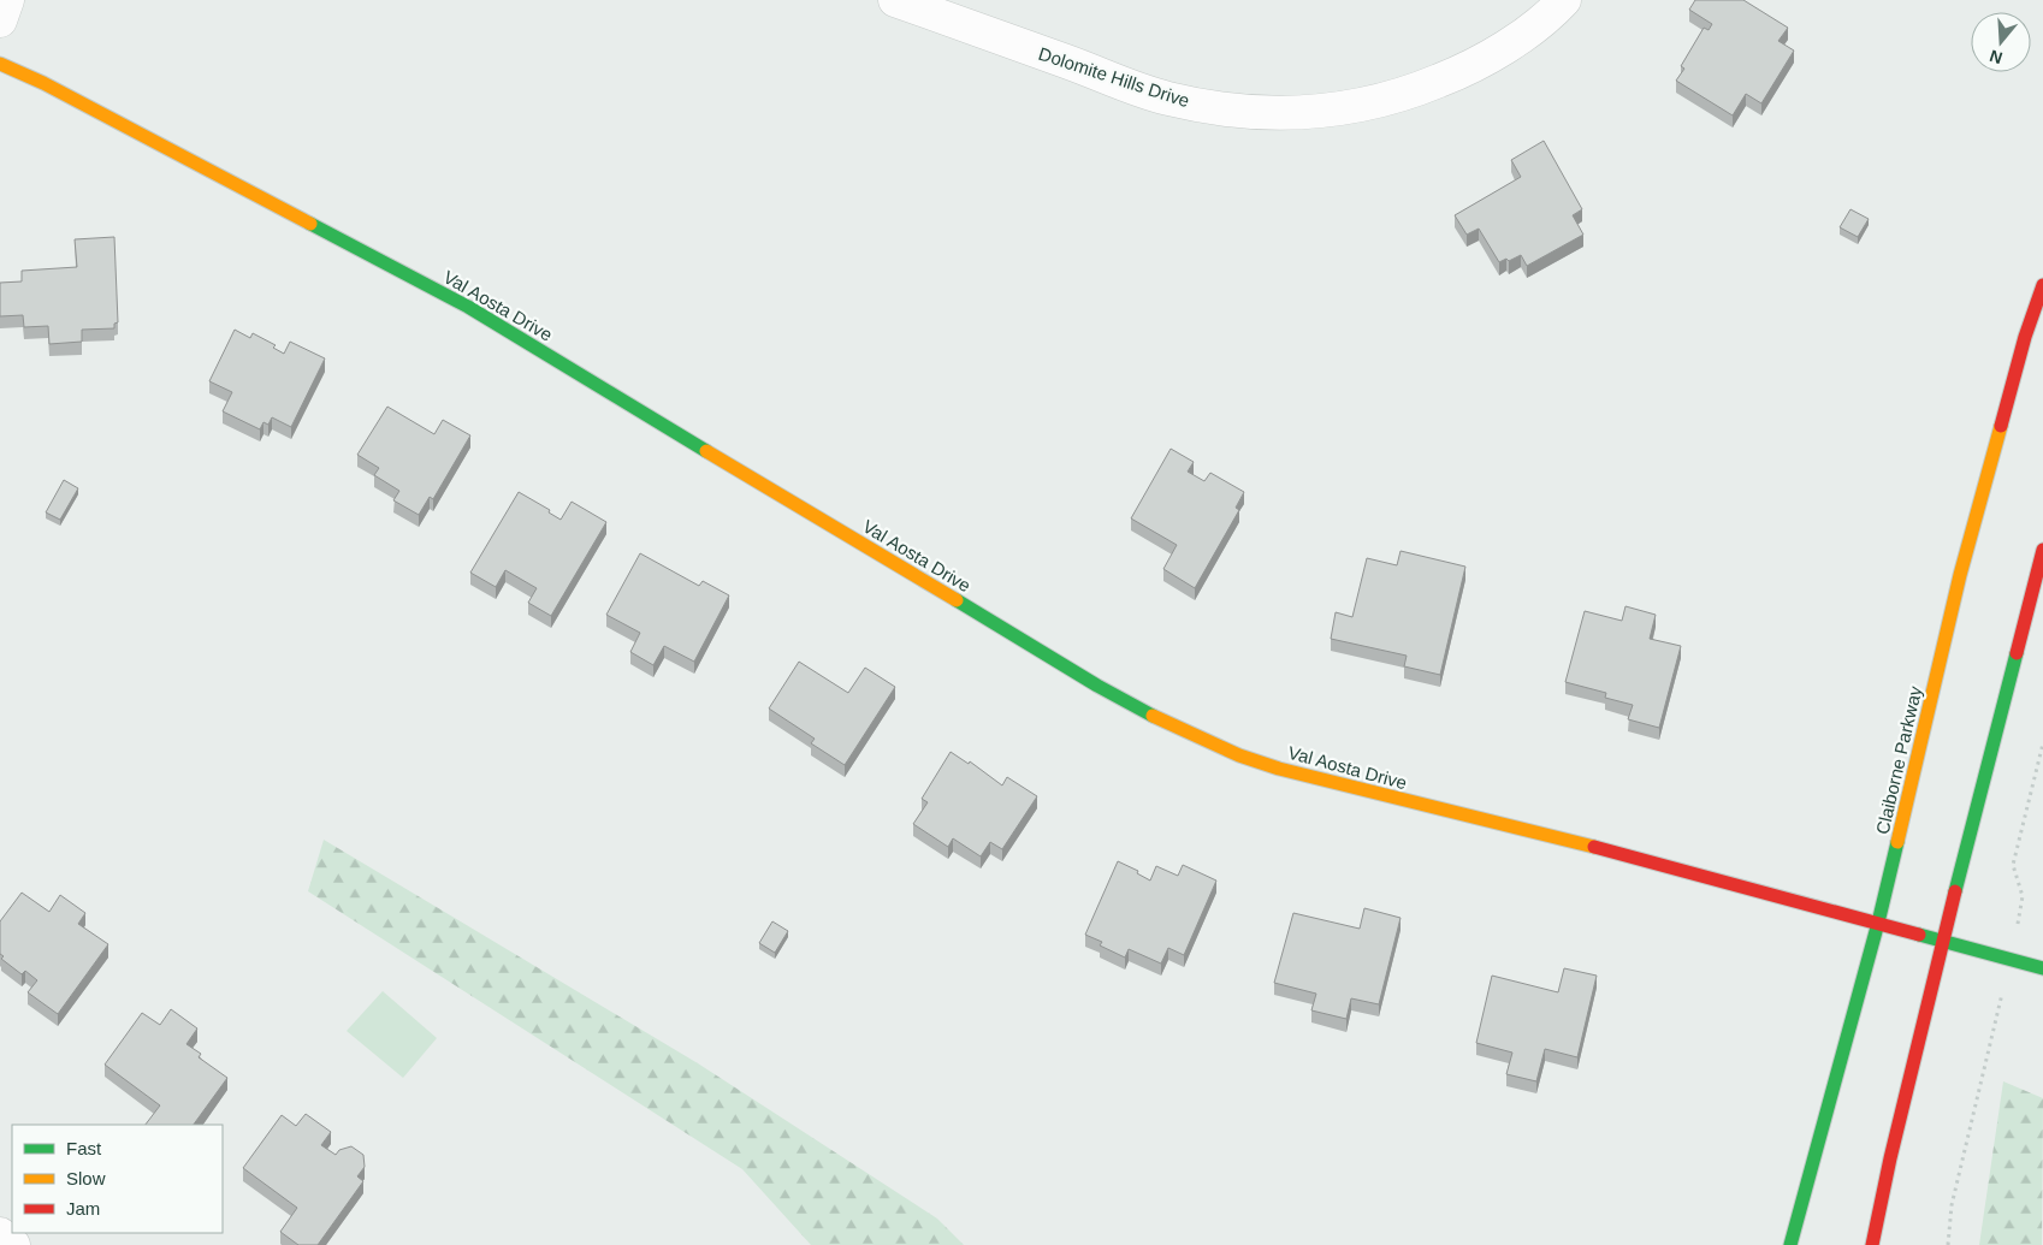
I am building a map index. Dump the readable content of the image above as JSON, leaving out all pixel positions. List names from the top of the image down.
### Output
{
  "streets": {
    "street": ["Dolomite Hills Drive", "Val Aosta Drive", "Claiborne Parkway"]
  },
  "crossings": [
    ["Val Aosta Drive", "Claiborne Parkway"]
  ],
  "legend": ["Fast", "Slow", "Jam"],
  "north": "bottom"
}
